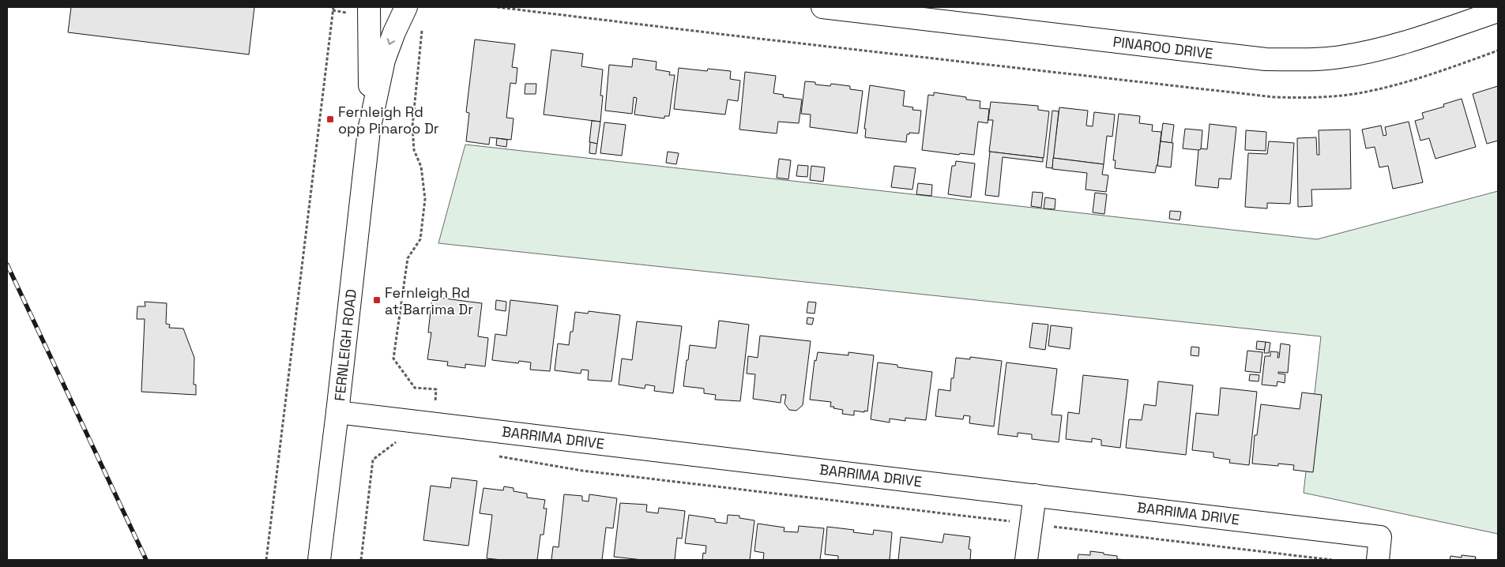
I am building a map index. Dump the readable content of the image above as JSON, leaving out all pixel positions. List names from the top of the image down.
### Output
{
  "streets": {
    "street": ["PINAROO DRIVE", "FERNLEIGH ROAD", "BARRIMA DRIVE"]
  },
  "crossings": [
    ["FERNLEIGH ROAD", "BARRIMA DRIVE"]
  ],
  "places": {
    "transit": ["Fernleigh Rd opp Pinaroo Dr", "Fernleigh Rd at Barrima Dr"]
  }
}
